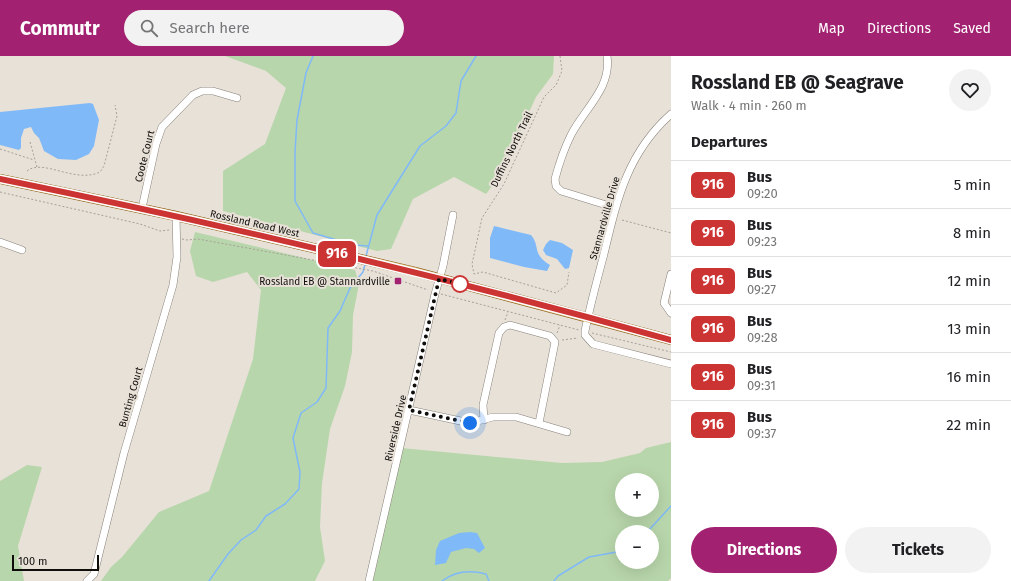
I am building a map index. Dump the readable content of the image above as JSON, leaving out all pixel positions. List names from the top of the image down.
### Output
{
  "streets": {
    "main road": ["Rossland Road West"],
    "street": [
      "Coote Court",
      "Stannardville Drive",
      "Bunting Court",
      "Riverside Drive"
    ],
    "path": ["Duffins North Trail"]
  },
  "crossings": [
    ["Coote Court", "Rossland Road West"],
    ["Stannardville Drive", "Rossland Road West"],
    ["Rossland Road West", "Bunting Court"],
    ["Rossland Road West", "Riverside Drive"]
  ],
  "places": {
    "transit": ["Rossland EB @ Stannardville"]
  },
  "lines": ["bus line 916"],
  "scale_bar": "100 m",
  "page": {
    "header": "Commutr",
    "search": "Search here",
    "nav": ["Map", "Directions", "Saved"],
    "on_map": "916",
    "heading": [
      ["Rossland EB @ Seagrave", "Walk · 4 min · 260 m"],
      "Departures"
    ],
    "list": [
      {
        "mark": "916",
        "name": "Bus",
        "note": "09:20",
        "value": "5 min"
      },
      {
        "mark": "916",
        "name": "Bus",
        "note": "09:23",
        "value": "8 min"
      },
      {
        "mark": "916",
        "name": "Bus",
        "note": "09:27",
        "value": "12 min"
      },
      {
        "mark": "916",
        "name": "Bus",
        "note": "09:28",
        "value": "13 min"
      },
      {
        "mark": "916",
        "name": "Bus",
        "note": "09:31",
        "value": "16 min"
      },
      {
        "mark": "916",
        "name": "Bus",
        "note": "09:37",
        "value": "22 min"
      }
    ],
    "map_buttons": ["+", "−"],
    "buttons": ["Directions", "Tickets"],
    "scale": "100 m"
  }
}
